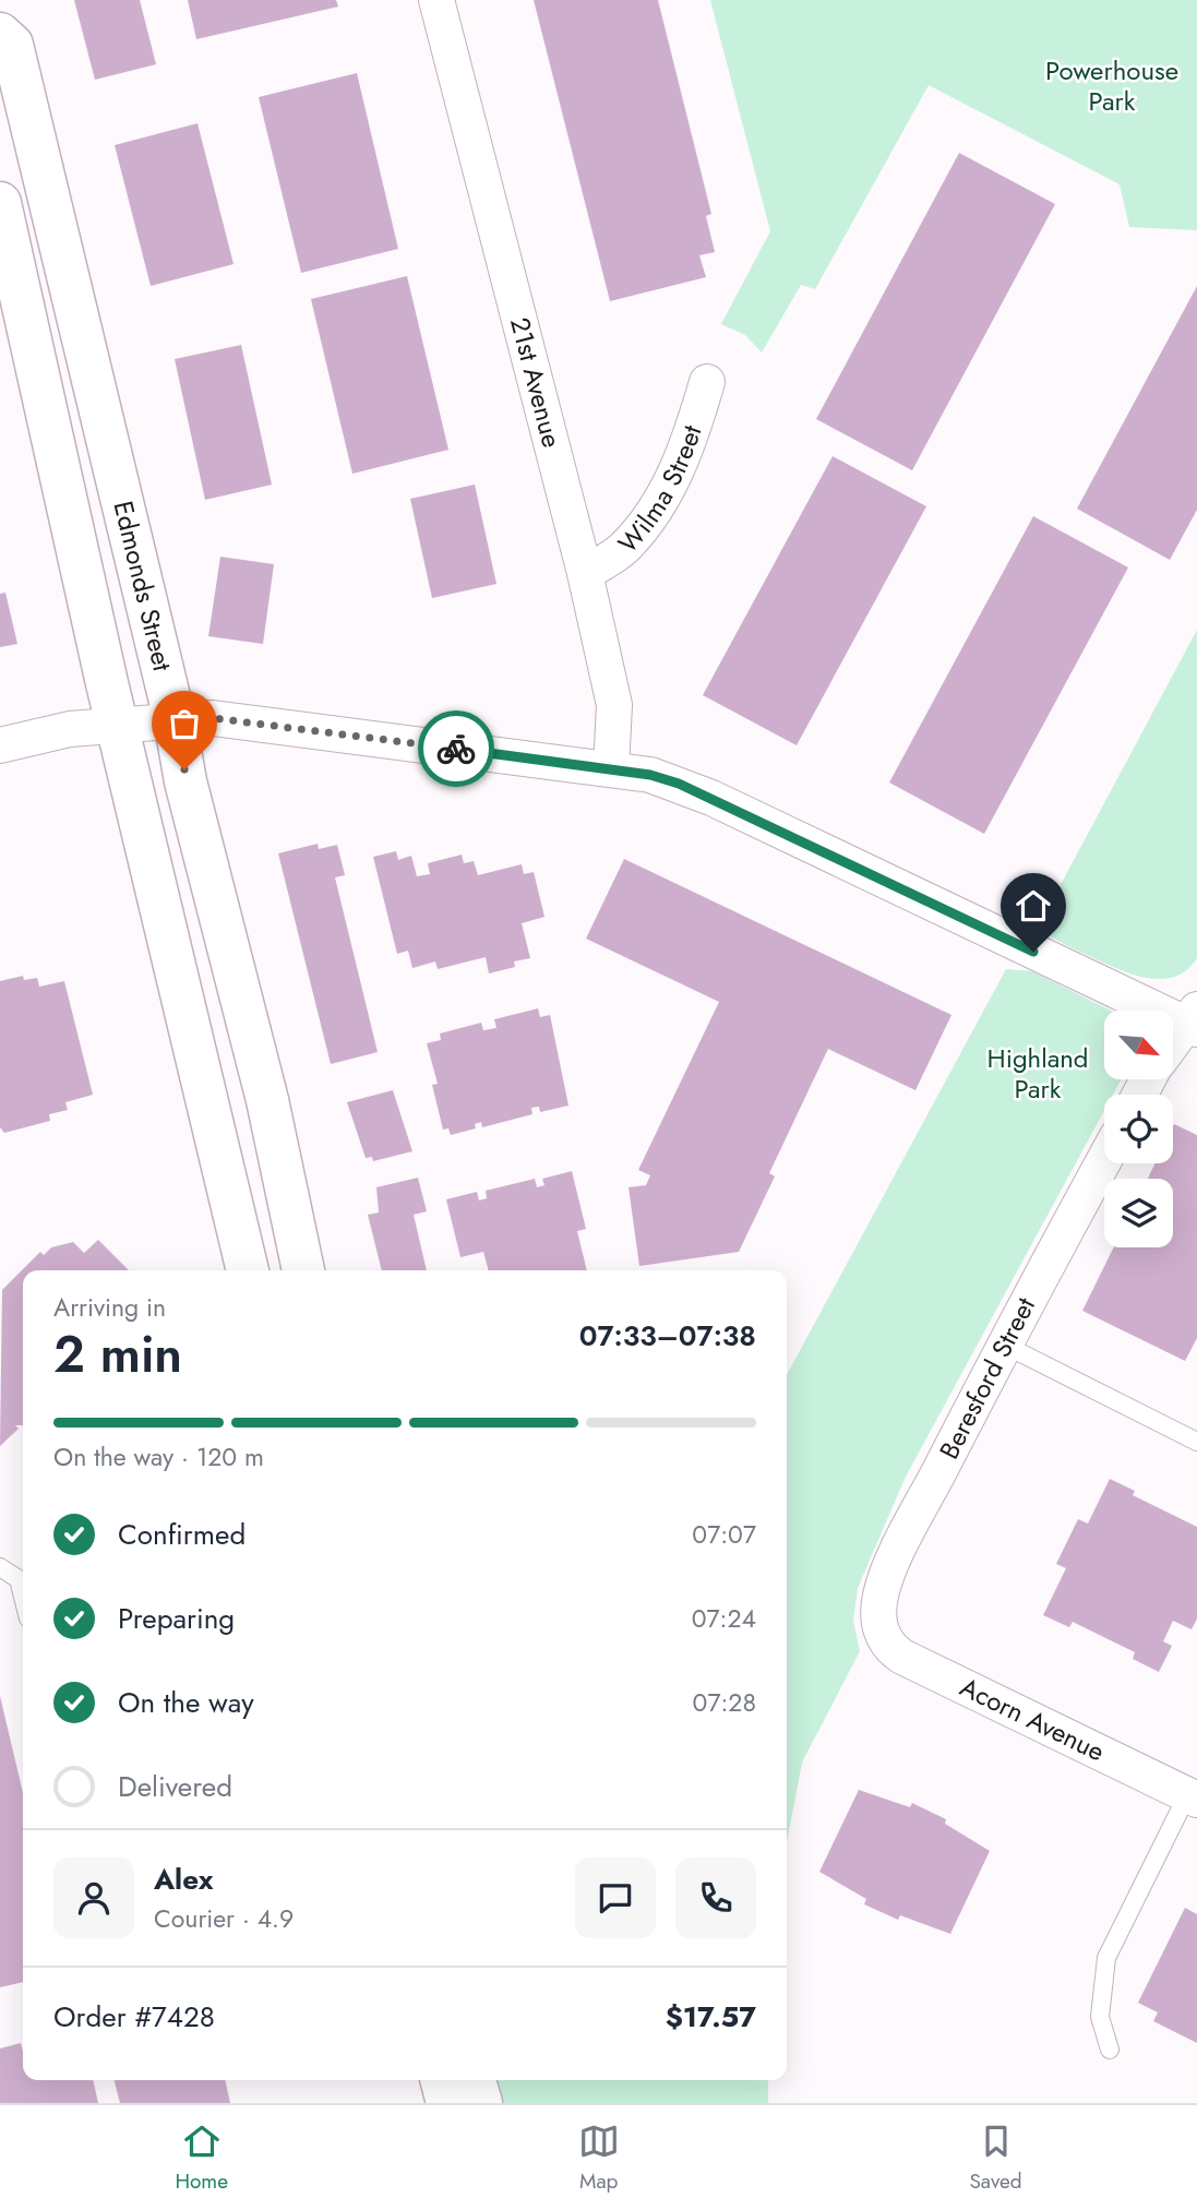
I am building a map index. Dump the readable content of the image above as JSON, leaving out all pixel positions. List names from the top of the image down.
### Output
{
  "streets": {
    "street": [
      "21st Avenue",
      "Wilma Street",
      "Edmonds Street",
      "Beresford Street",
      "Acorn Avenue"
    ]
  },
  "crossings": [
    ["21st Avenue", "Wilma Street"],
    ["Beresford Street", "Acorn Avenue"]
  ],
  "parks": ["Powerhouse Park", "Highland Park"],
  "north": "bottom right",
  "page": {
    "heading": ["2 min", "Arriving in", "07:33–07:38"],
    "panel": [
      "Alex",
      "Courier · 4.9",
      "Order #7428",
      "$17.57"
    ],
    "bar": "On the way · 120 m",
    "list": [
      ["Confirmed", "07:07"],
      ["Preparing", "07:24"],
      ["On the way", "07:28"],
      "Delivered"
    ],
    "tabs": ["Home", "Map", "Saved"]
  }
}
